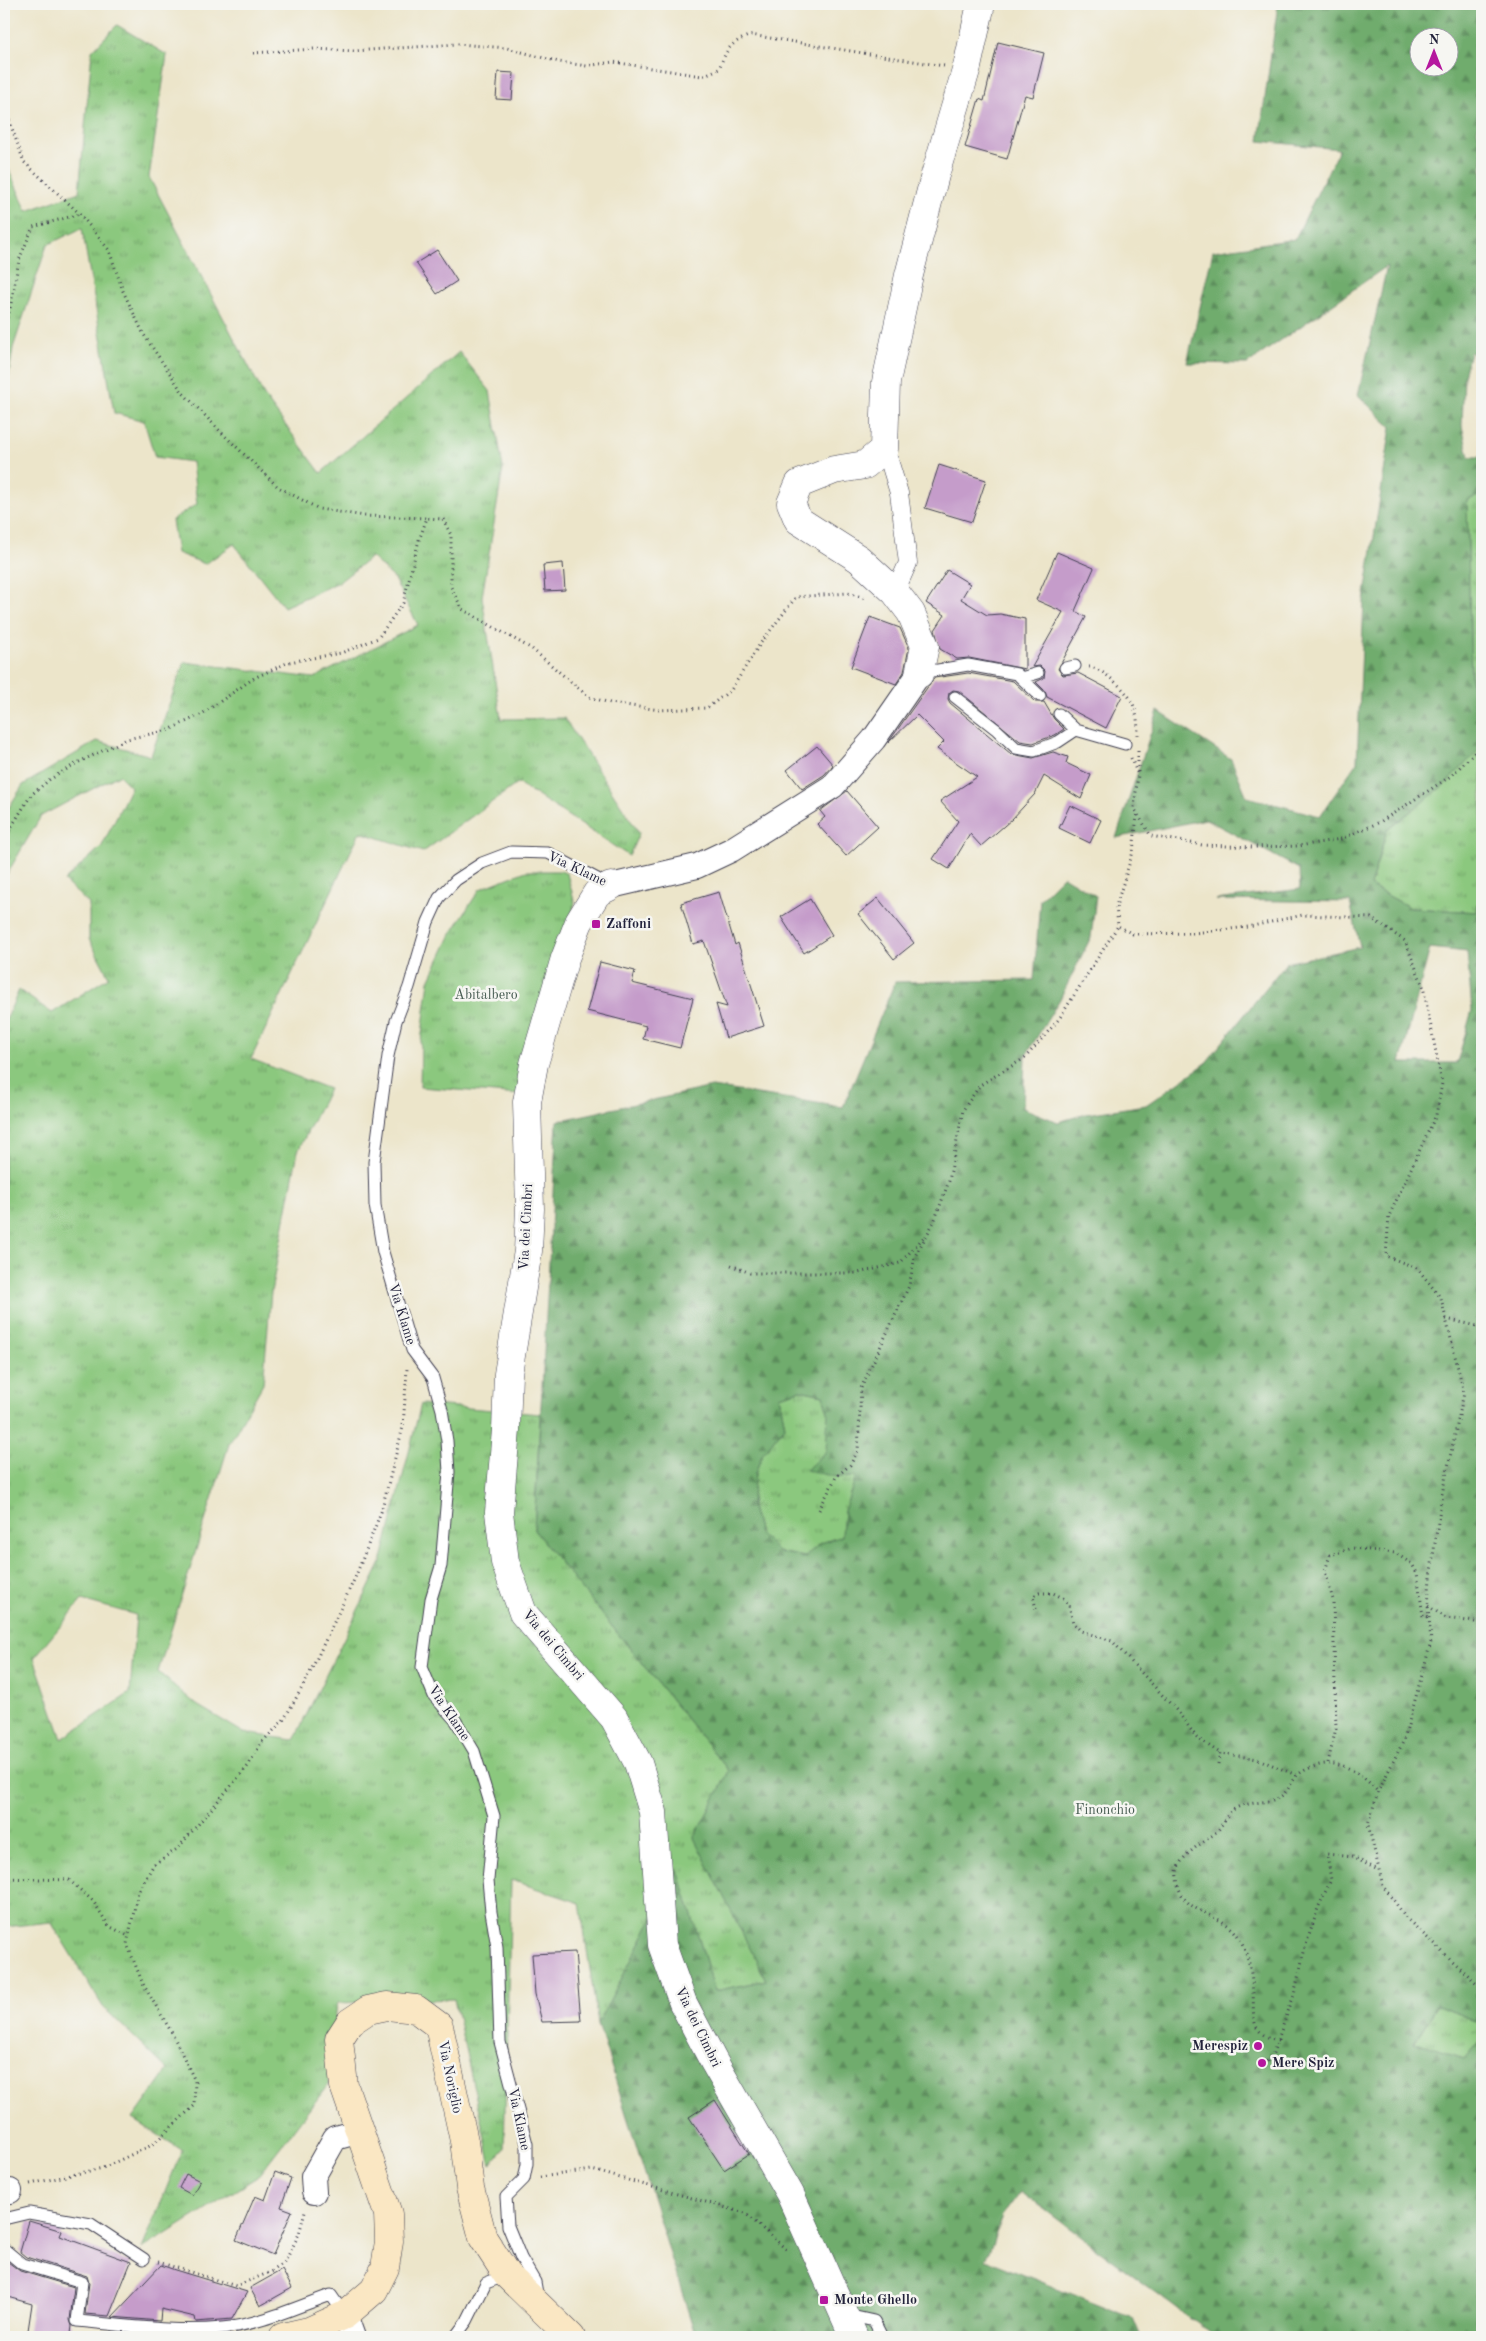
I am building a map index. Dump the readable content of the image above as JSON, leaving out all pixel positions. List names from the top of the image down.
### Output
{
  "streets": {
    "main road": ["Via Noriglio"],
    "street": ["Via Klame", "Via dei Cimbri"]
  },
  "crossings": [
    ["Via Klame", "Via dei Cimbri"]
  ],
  "parks": ["Abitalbero", "Finonchio"],
  "places": {
    "transit": ["Zaffoni", "Monte Ghello"],
    "other": ["Merespiz", "Mere Spiz"]
  },
  "north": "top"
}
